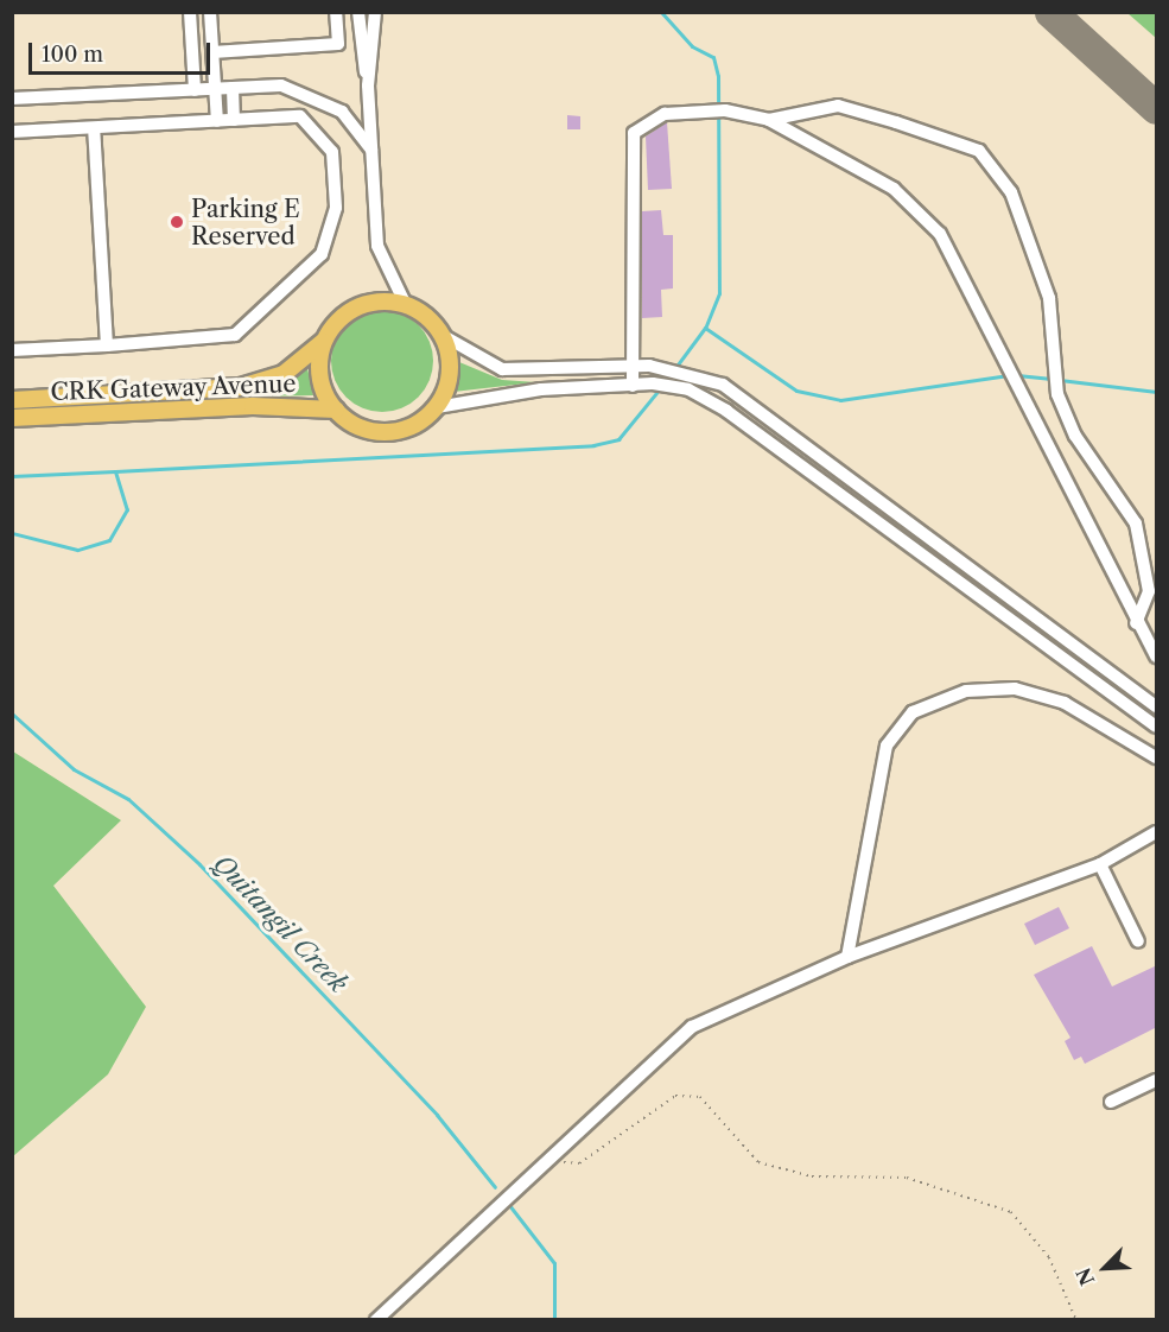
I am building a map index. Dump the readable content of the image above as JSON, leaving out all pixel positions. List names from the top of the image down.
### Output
{
  "streets": {
    "main road": ["CRK Gateway Avenue"]
  },
  "water": ["Quitangil Creek"],
  "places": ["Parking E Reserved"],
  "scale_bar": "100 m",
  "north": "bottom left"
}
